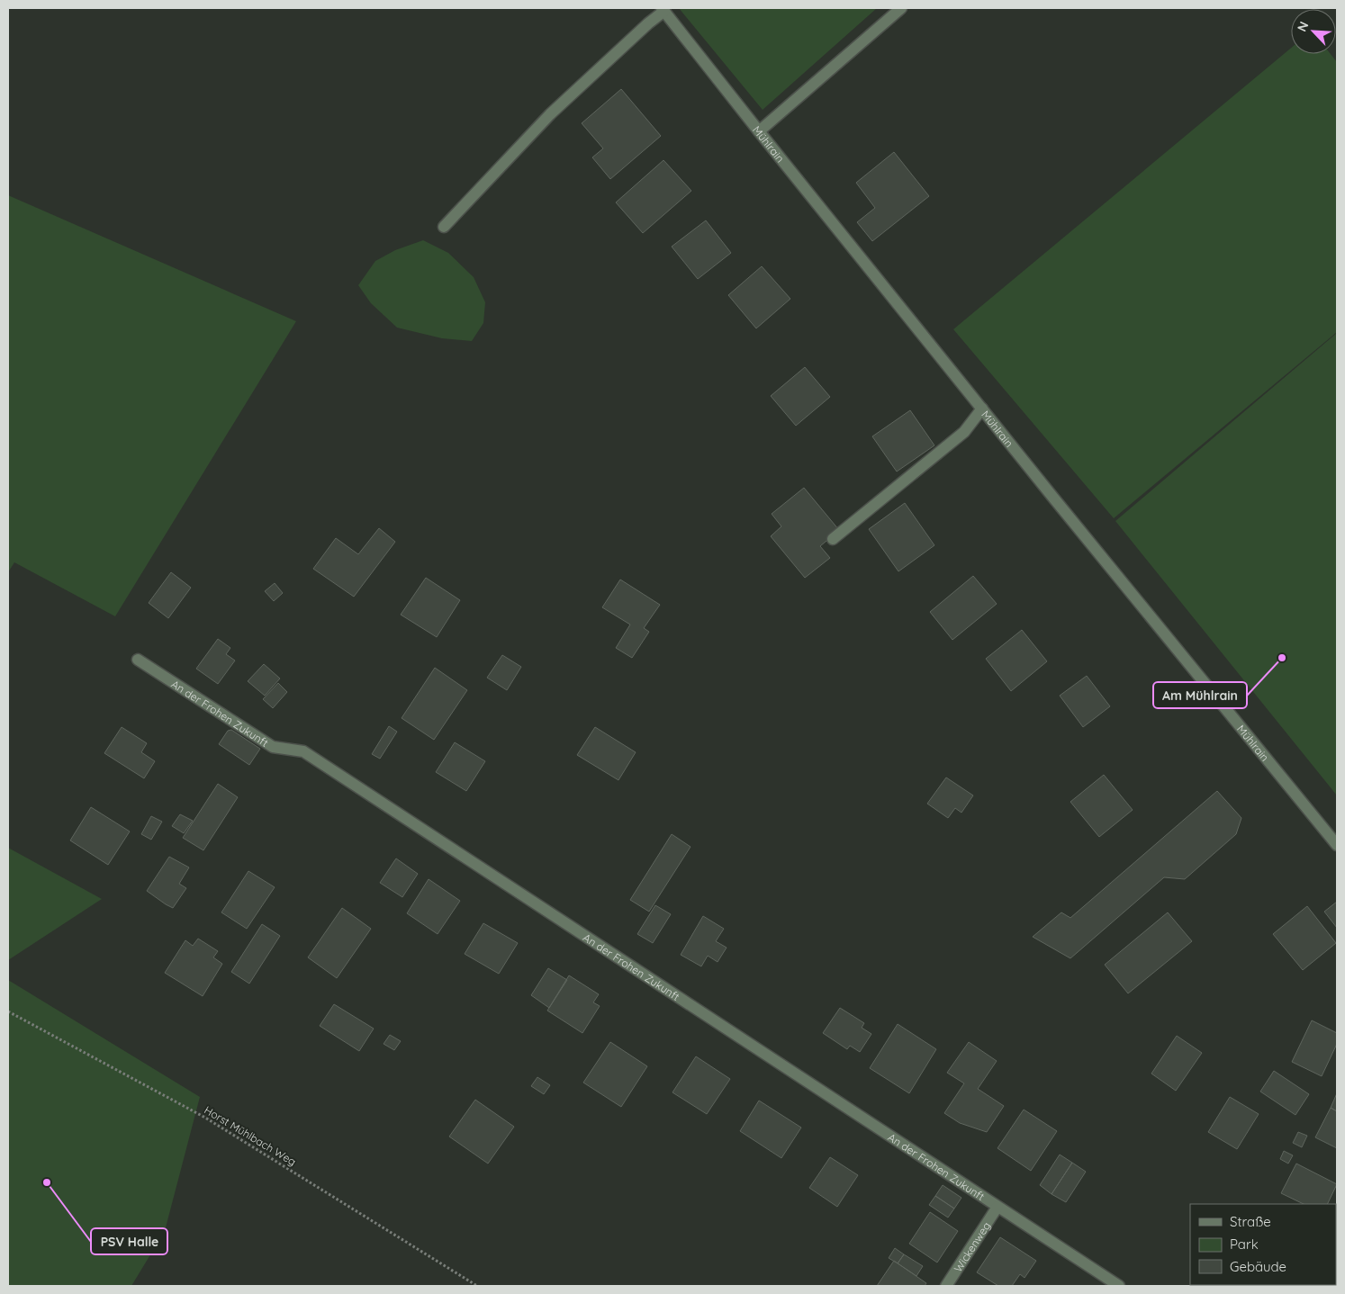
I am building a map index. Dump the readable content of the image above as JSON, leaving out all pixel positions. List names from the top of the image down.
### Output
{
  "streets": {
    "street": ["Mühlrain", "An der Frohen Zukunft", "Wickenweg"],
    "path": ["Horst Mühlbach Weg"]
  },
  "crossings": [
    ["An der Frohen Zukunft", "Wickenweg"]
  ],
  "places": ["Am Mühlrain", "PSV Halle"],
  "legend": ["Straße", "Park", "Gebäude"],
  "north": "top left"
}
